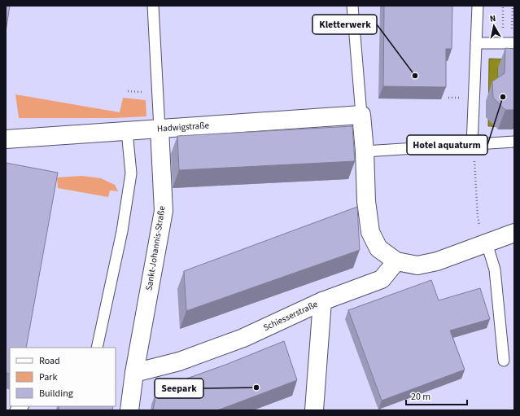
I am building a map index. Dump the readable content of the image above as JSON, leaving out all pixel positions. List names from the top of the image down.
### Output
{
  "streets": {
    "street": ["Hadwigstraße", "Sankt-Johannis-Straße", "Schiesserstraße"]
  },
  "crossings": [
    ["Hadwigstraße", "Sankt-Johannis-Straße"],
    ["Sankt-Johannis-Straße", "Schiesserstraße"]
  ],
  "places": ["Kletterwerk", "Hotel aquaturm", "Seepark"],
  "legend": ["Road", "Park", "Building"],
  "scale_bar": "20 m",
  "north": "top"
}
